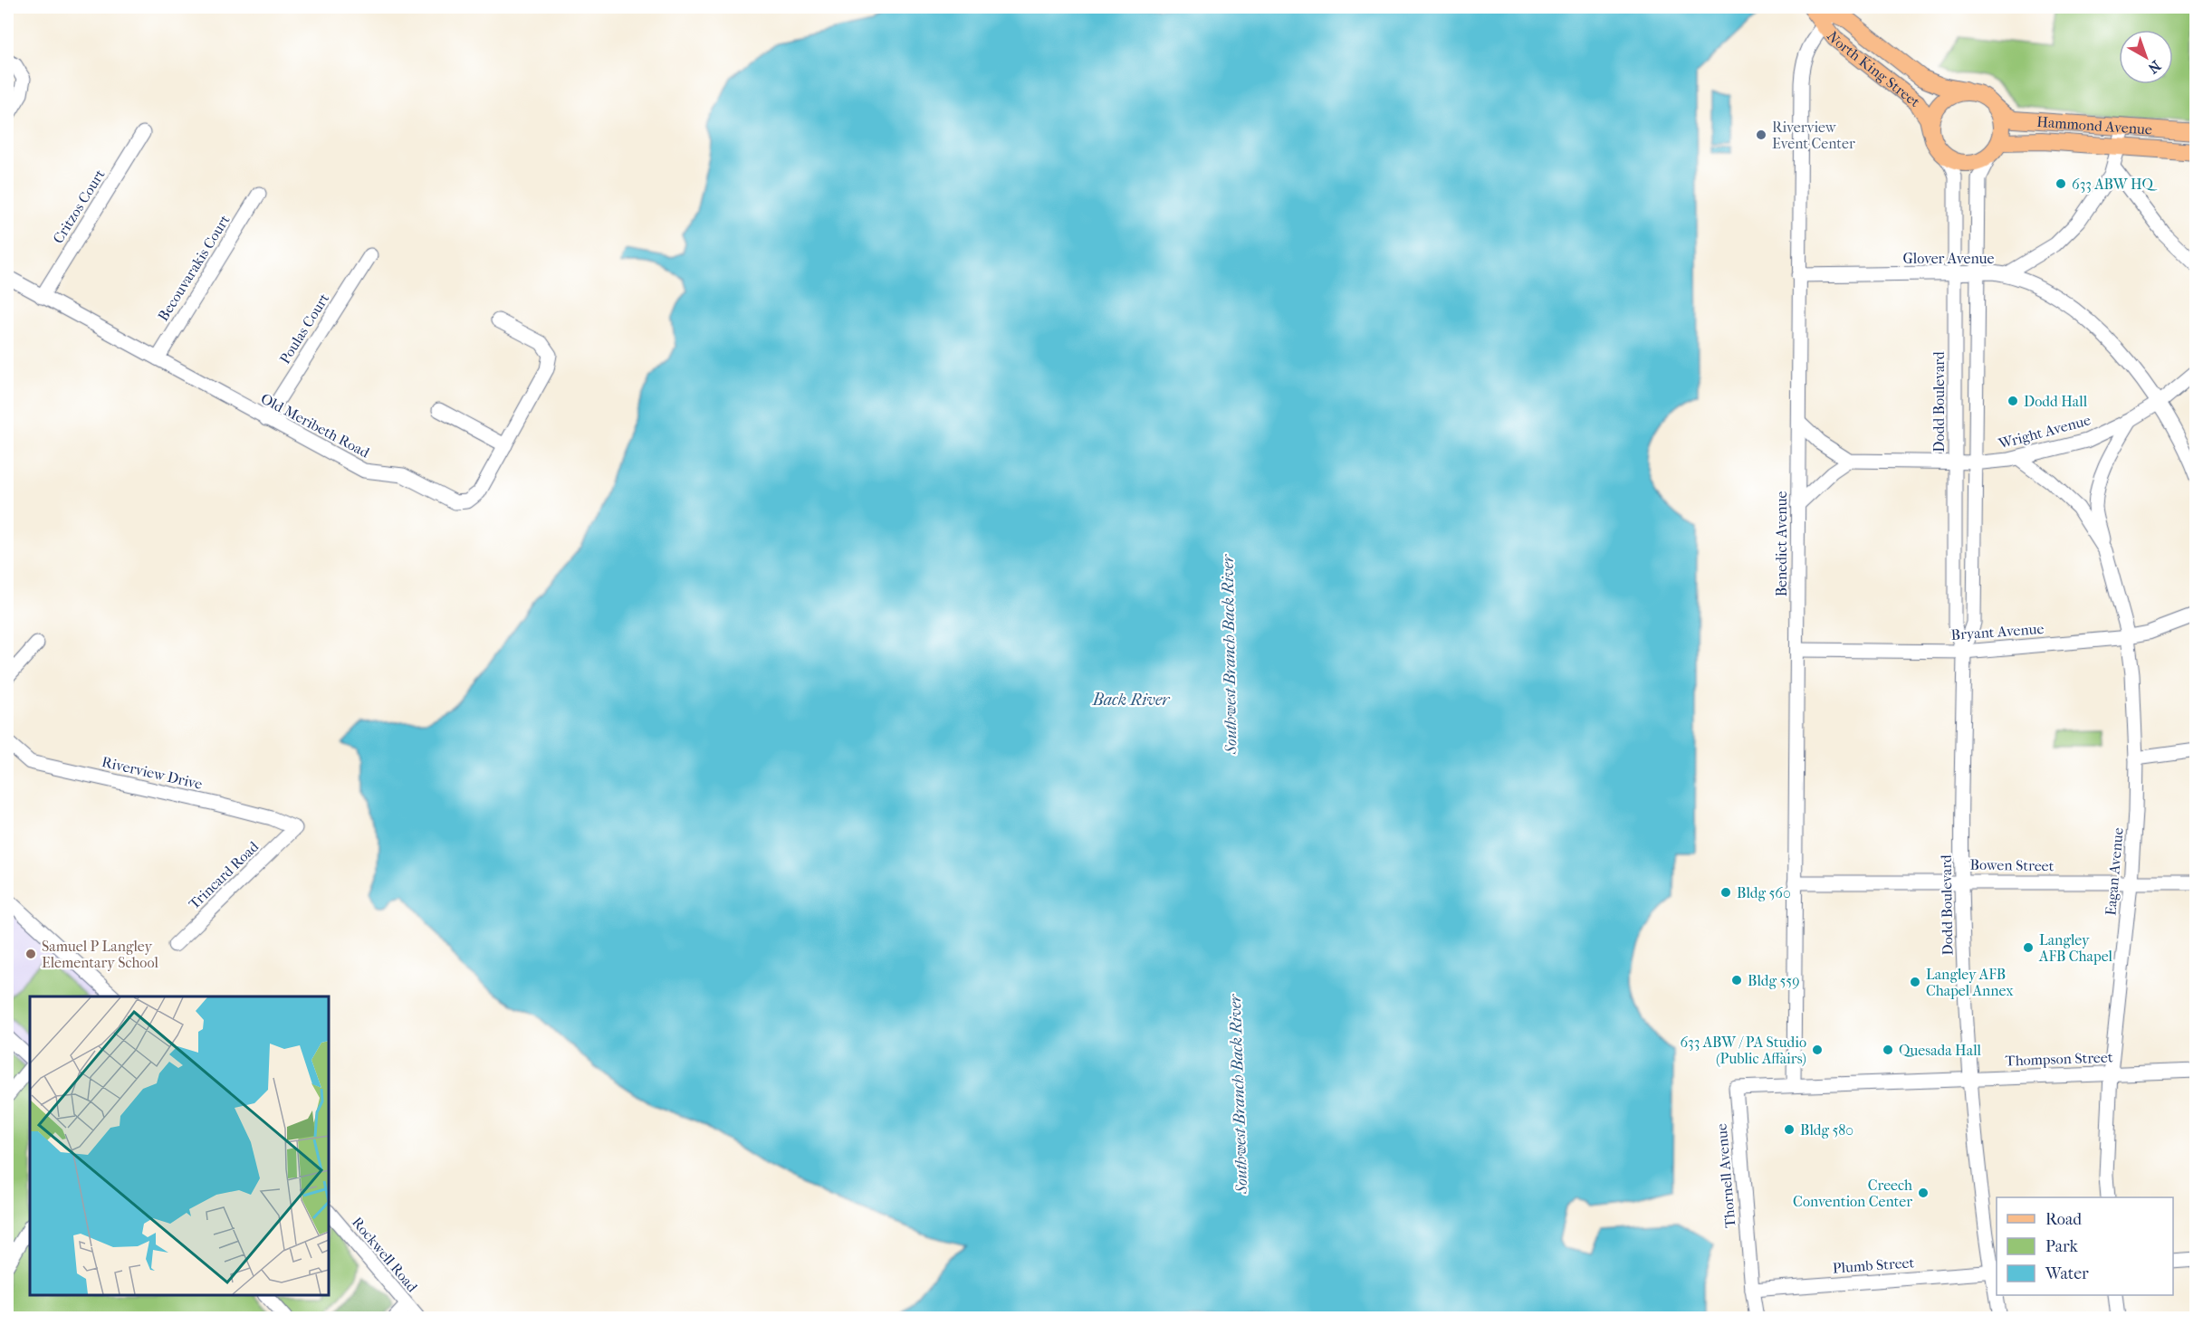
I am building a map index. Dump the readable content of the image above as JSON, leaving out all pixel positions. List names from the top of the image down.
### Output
{
  "streets": {
    "main road": ["North King Street", "Hammond Avenue"],
    "street": [
      "Critzos Court",
      "Glover Avenue",
      "Becouvarakis Court",
      "Poulas Court",
      "Dodd Boulevard",
      "Old Meribeth Road",
      "Wright Avenue",
      "Benedict Avenue",
      "Bryant Avenue",
      "Riverview Drive",
      "Bowen Street",
      "Eagan Avenue",
      "Trincard Road",
      "Thompson Street",
      "Thornell Avenue",
      "Rockwell Road",
      "Plumb Street"
    ]
  },
  "crossings": [
    ["North King Street", "Hammond Avenue"],
    ["North King Street", "Dodd Boulevard"],
    ["North King Street", "Benedict Avenue"],
    ["Hammond Avenue", "Dodd Boulevard"],
    ["Critzos Court", "Old Meribeth Road"],
    ["Glover Avenue", "Dodd Boulevard"],
    ["Glover Avenue", "Wright Avenue"],
    ["Glover Avenue", "Benedict Avenue"],
    ["Becouvarakis Court", "Old Meribeth Road"],
    ["Poulas Court", "Old Meribeth Road"],
    ["Dodd Boulevard", "Wright Avenue"],
    ["Dodd Boulevard", "Bryant Avenue"],
    ["Dodd Boulevard", "Bowen Street"],
    ["Dodd Boulevard", "Thompson Street"],
    ["Dodd Boulevard", "Plumb Street"],
    ["Wright Avenue", "Eagan Avenue"],
    ["Benedict Avenue", "Bryant Avenue"],
    ["Benedict Avenue", "Bowen Street"],
    ["Benedict Avenue", "Thompson Street"],
    ["Benedict Avenue", "Thornell Avenue"],
    ["Bryant Avenue", "Eagan Avenue"],
    ["Riverview Drive", "Trincard Road"],
    ["Bowen Street", "Eagan Avenue"],
    ["Eagan Avenue", "Thompson Street"],
    ["Thompson Street", "Thornell Avenue"],
    ["Thornell Avenue", "Plumb Street"]
  ],
  "water": ["Southwest Branch Back River", "Back River"],
  "places": [
    "Riverview Event Center",
    "633 ABW HQ",
    "Dodd Hall",
    "Bldg 560",
    "Langley AFB Chapel",
    "Samuel P Langley Elementary School",
    "Bldg 559",
    "Langley AFB Chapel Annex",
    "633 ABW / PA Studio (Public Affairs)",
    "Quesada Hall",
    "Bldg 580",
    "Creech Convention Center"
  ],
  "legend": ["Road", "Park", "Water"],
  "north": "bottom right"
}
